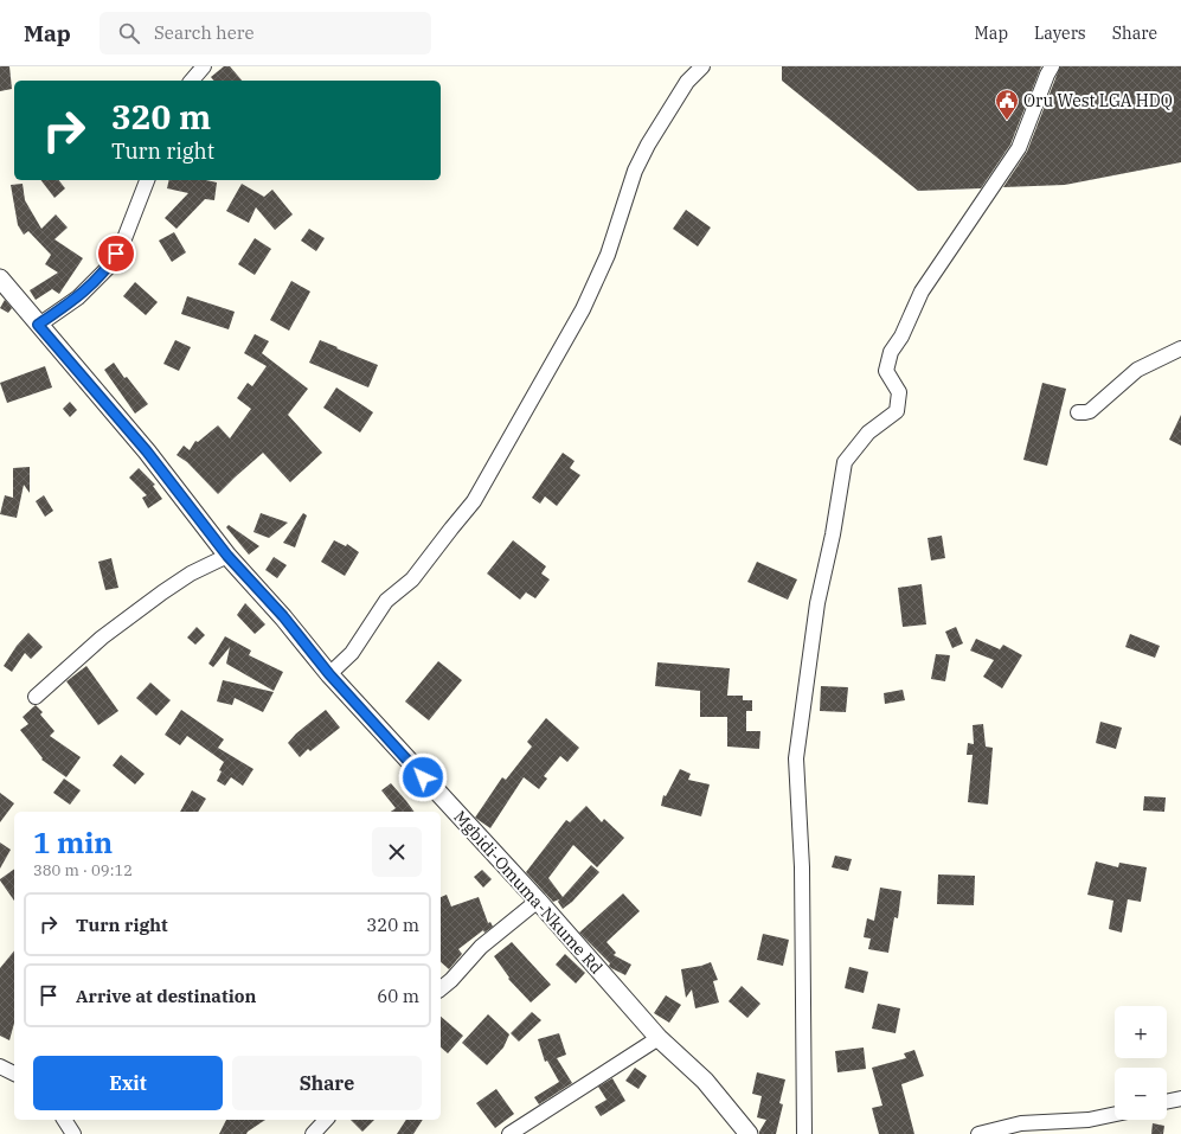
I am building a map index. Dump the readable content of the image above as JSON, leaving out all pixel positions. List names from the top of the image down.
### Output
{
  "streets": {
    "street": ["Mgbidi-Omuma-Nkume Rd"]
  },
  "places": {
    "public building": ["Oru West LGA HDQ"]
  },
  "page": {
    "header": "Map",
    "search": "Search here",
    "nav": ["Map", "Layers", "Share"],
    "turn": ["320 m", "Turn right"],
    "heading": ["1 min", "380 m · 09:12"],
    "list": [
      {
        "name": "Turn right",
        "value": "320 m"
      },
      {
        "name": "Arrive at destination",
        "value": "60 m"
      }
    ],
    "map_buttons": ["+", "−"],
    "buttons": ["Exit", "Share"]
  }
}
